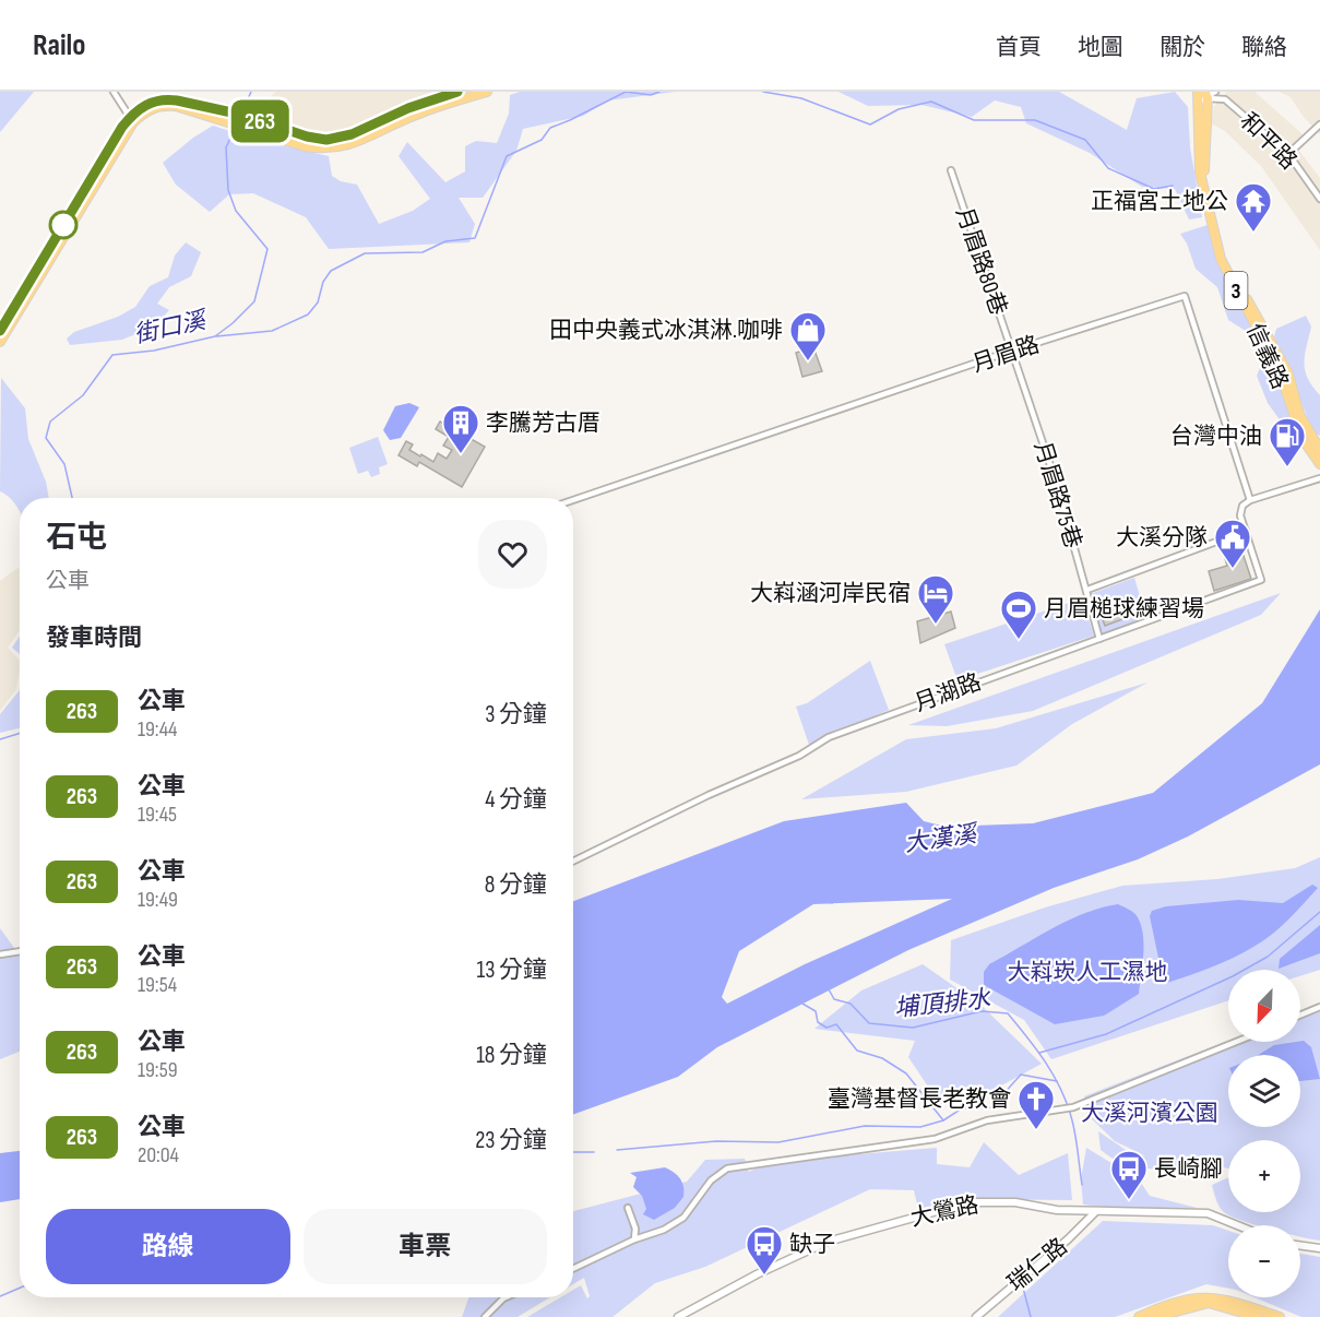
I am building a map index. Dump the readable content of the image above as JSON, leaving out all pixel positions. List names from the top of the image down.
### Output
{
  "streets": {
    "main road": ["3", "信義路"],
    "street": [
      "和平路",
      "月眉路80巷",
      "月眉路",
      "月眉路75巷",
      "月湖路",
      "大鶯路",
      "瑞仁路"
    ]
  },
  "crossings": [
    ["和平路", "信義路"],
    ["月眉路80巷", "月眉路"],
    ["月眉路80巷", "月眉路75巷"],
    ["月眉路", "月眉路75巷"],
    ["月眉路", "月湖路"],
    ["月眉路75巷", "月湖路"],
    ["大鶯路", "瑞仁路"]
  ],
  "water": ["街口溪", "大漢溪", "埔頂排水"],
  "parks": ["大嵙崁人工濕地", "大溪河濱公園"],
  "places": {
    "temple": ["正福宮土地公"],
    "shop": ["田中央義式冰淇淋.咖啡"],
    "building": ["李騰芳古厝"],
    "fuel station": ["台灣中油"],
    "public building": ["大溪分隊"],
    "hotel": ["大嵙涵河岸民宿"],
    "sports": ["月眉槌球練習場"],
    "church": ["臺灣基督長老教會"],
    "bus stop": ["長崎腳", "缺子"]
  },
  "lines": ["bus line 263"],
  "north": "bottom left",
  "page": {
    "header": "Railo",
    "nav": [
      "首頁",
      "地圖",
      "關於",
      "聯絡"
    ],
    "on_map": "263",
    "heading": [
      ["石屯", "公車"],
      "發車時間"
    ],
    "list": [
      {
        "mark": "263",
        "name": "公車",
        "note": "19:44",
        "value": "3 分鐘"
      },
      {
        "mark": "263",
        "name": "公車",
        "note": "19:45",
        "value": "4 分鐘"
      },
      {
        "mark": "263",
        "name": "公車",
        "note": "19:49",
        "value": "8 分鐘"
      },
      {
        "mark": "263",
        "name": "公車",
        "note": "19:54",
        "value": "13 分鐘"
      },
      {
        "mark": "263",
        "name": "公車",
        "note": "19:59",
        "value": "18 分鐘"
      },
      {
        "mark": "263",
        "name": "公車",
        "note": "20:04",
        "value": "23 分鐘"
      }
    ],
    "map_buttons": ["+", "−"],
    "buttons": ["路線", "車票"]
  }
}
